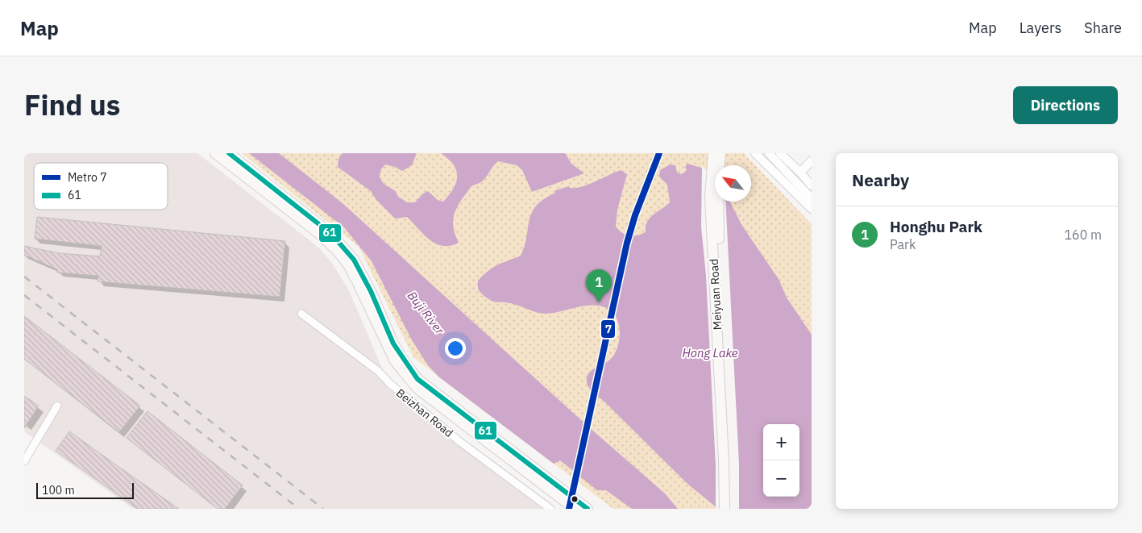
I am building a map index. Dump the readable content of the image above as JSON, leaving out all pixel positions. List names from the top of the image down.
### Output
{
  "streets": {
    "main road": ["Meiyuan Road"],
    "street": ["Beizhan Road"]
  },
  "water": ["Buji River", "Hong Lake"],
  "lines": ["metro line 7", "transit line 61"],
  "legend": ["Metro 7", "61"],
  "scale_bar": "100 m",
  "north": "top left",
  "page": {
    "header": "Map",
    "nav": ["Map", "Layers", "Share"],
    "title": "Find us",
    "buttons": "Directions",
    "heading": "Nearby",
    "list": [
      {
        "mark": "1",
        "name": "Honghu Park",
        "note": "Park",
        "value": "160 m"
      }
    ],
    "pins": "1",
    "map_buttons": ["+", "−"],
    "scale": "100 m"
  }
}
